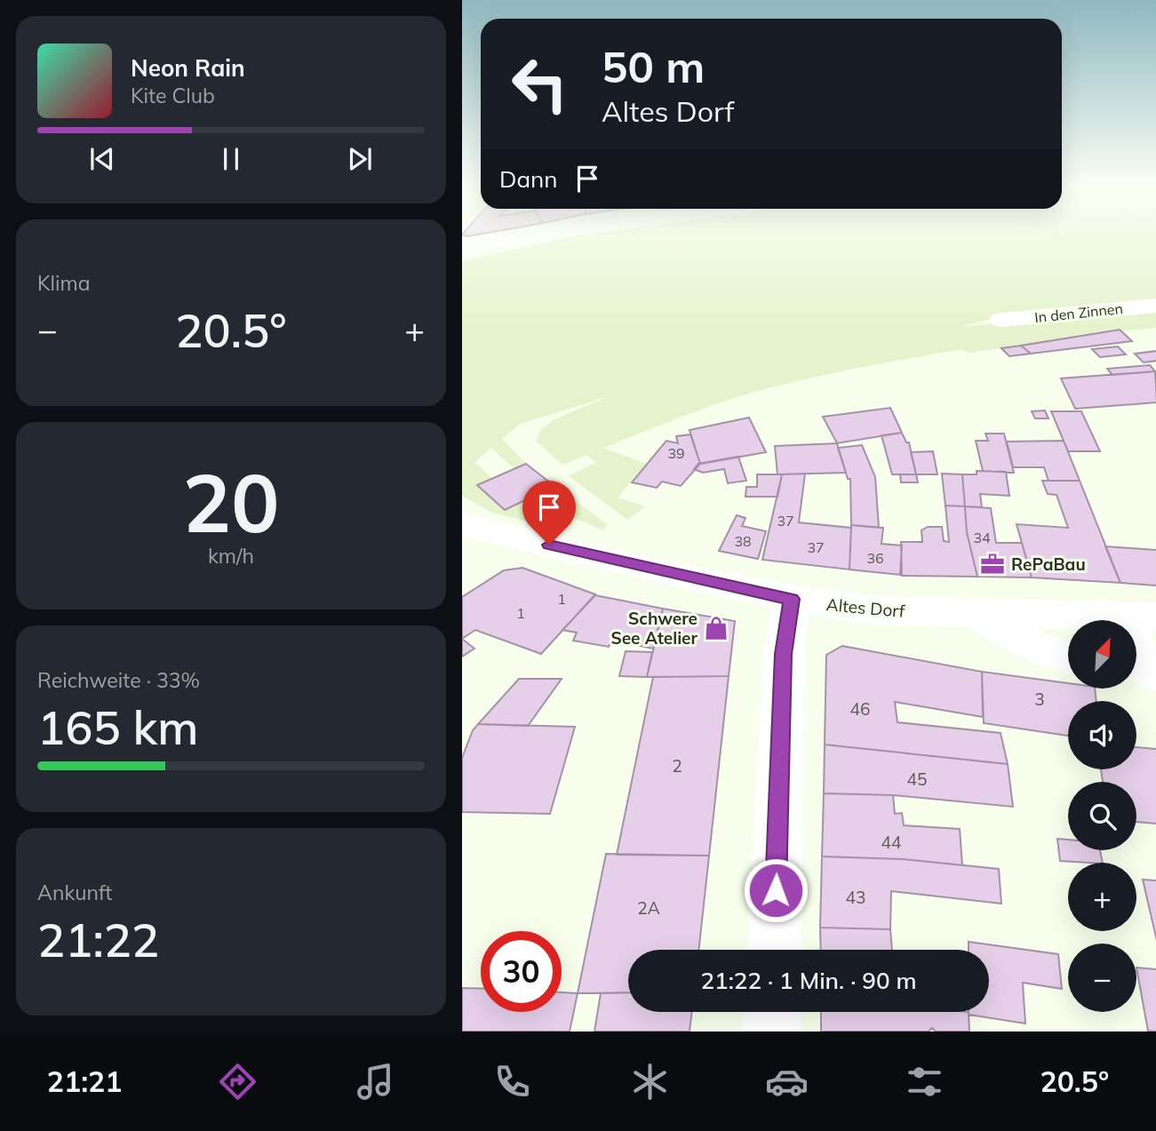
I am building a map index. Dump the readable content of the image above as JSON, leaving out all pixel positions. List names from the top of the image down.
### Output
{
  "streets": {
    "street": ["In den Zinnen", "Altes Dorf"]
  },
  "places": {
    "office": ["RePaBau"],
    "shop": ["Schwere See Atelier"]
  },
  "house_numbers": [
    "39",
    "37",
    "34",
    "38",
    "37",
    "36",
    "1",
    "1",
    "3",
    "46",
    "2",
    "45",
    "44",
    "43",
    "2A"
  ],
  "north": "top right",
  "page": {
    "turn": ["50 m", "Altes Dorf"],
    "song": ["Neon Rain", "Kite Club"],
    "then": "Dann",
    "tile": [
      "Klima",
      ["20", "km/h"],
      ["Reichweite · 33%", "165 km"],
      ["Ankunft", "21:22"]
    ],
    "heat": ["−", "20.5°", "+"],
    "map_buttons": ["+", "−"],
    "limit": "30",
    "trip": "21:22 · 1 Min. · 90 m",
    "tabs": ["21:21", "20.5°"]
  }
}
